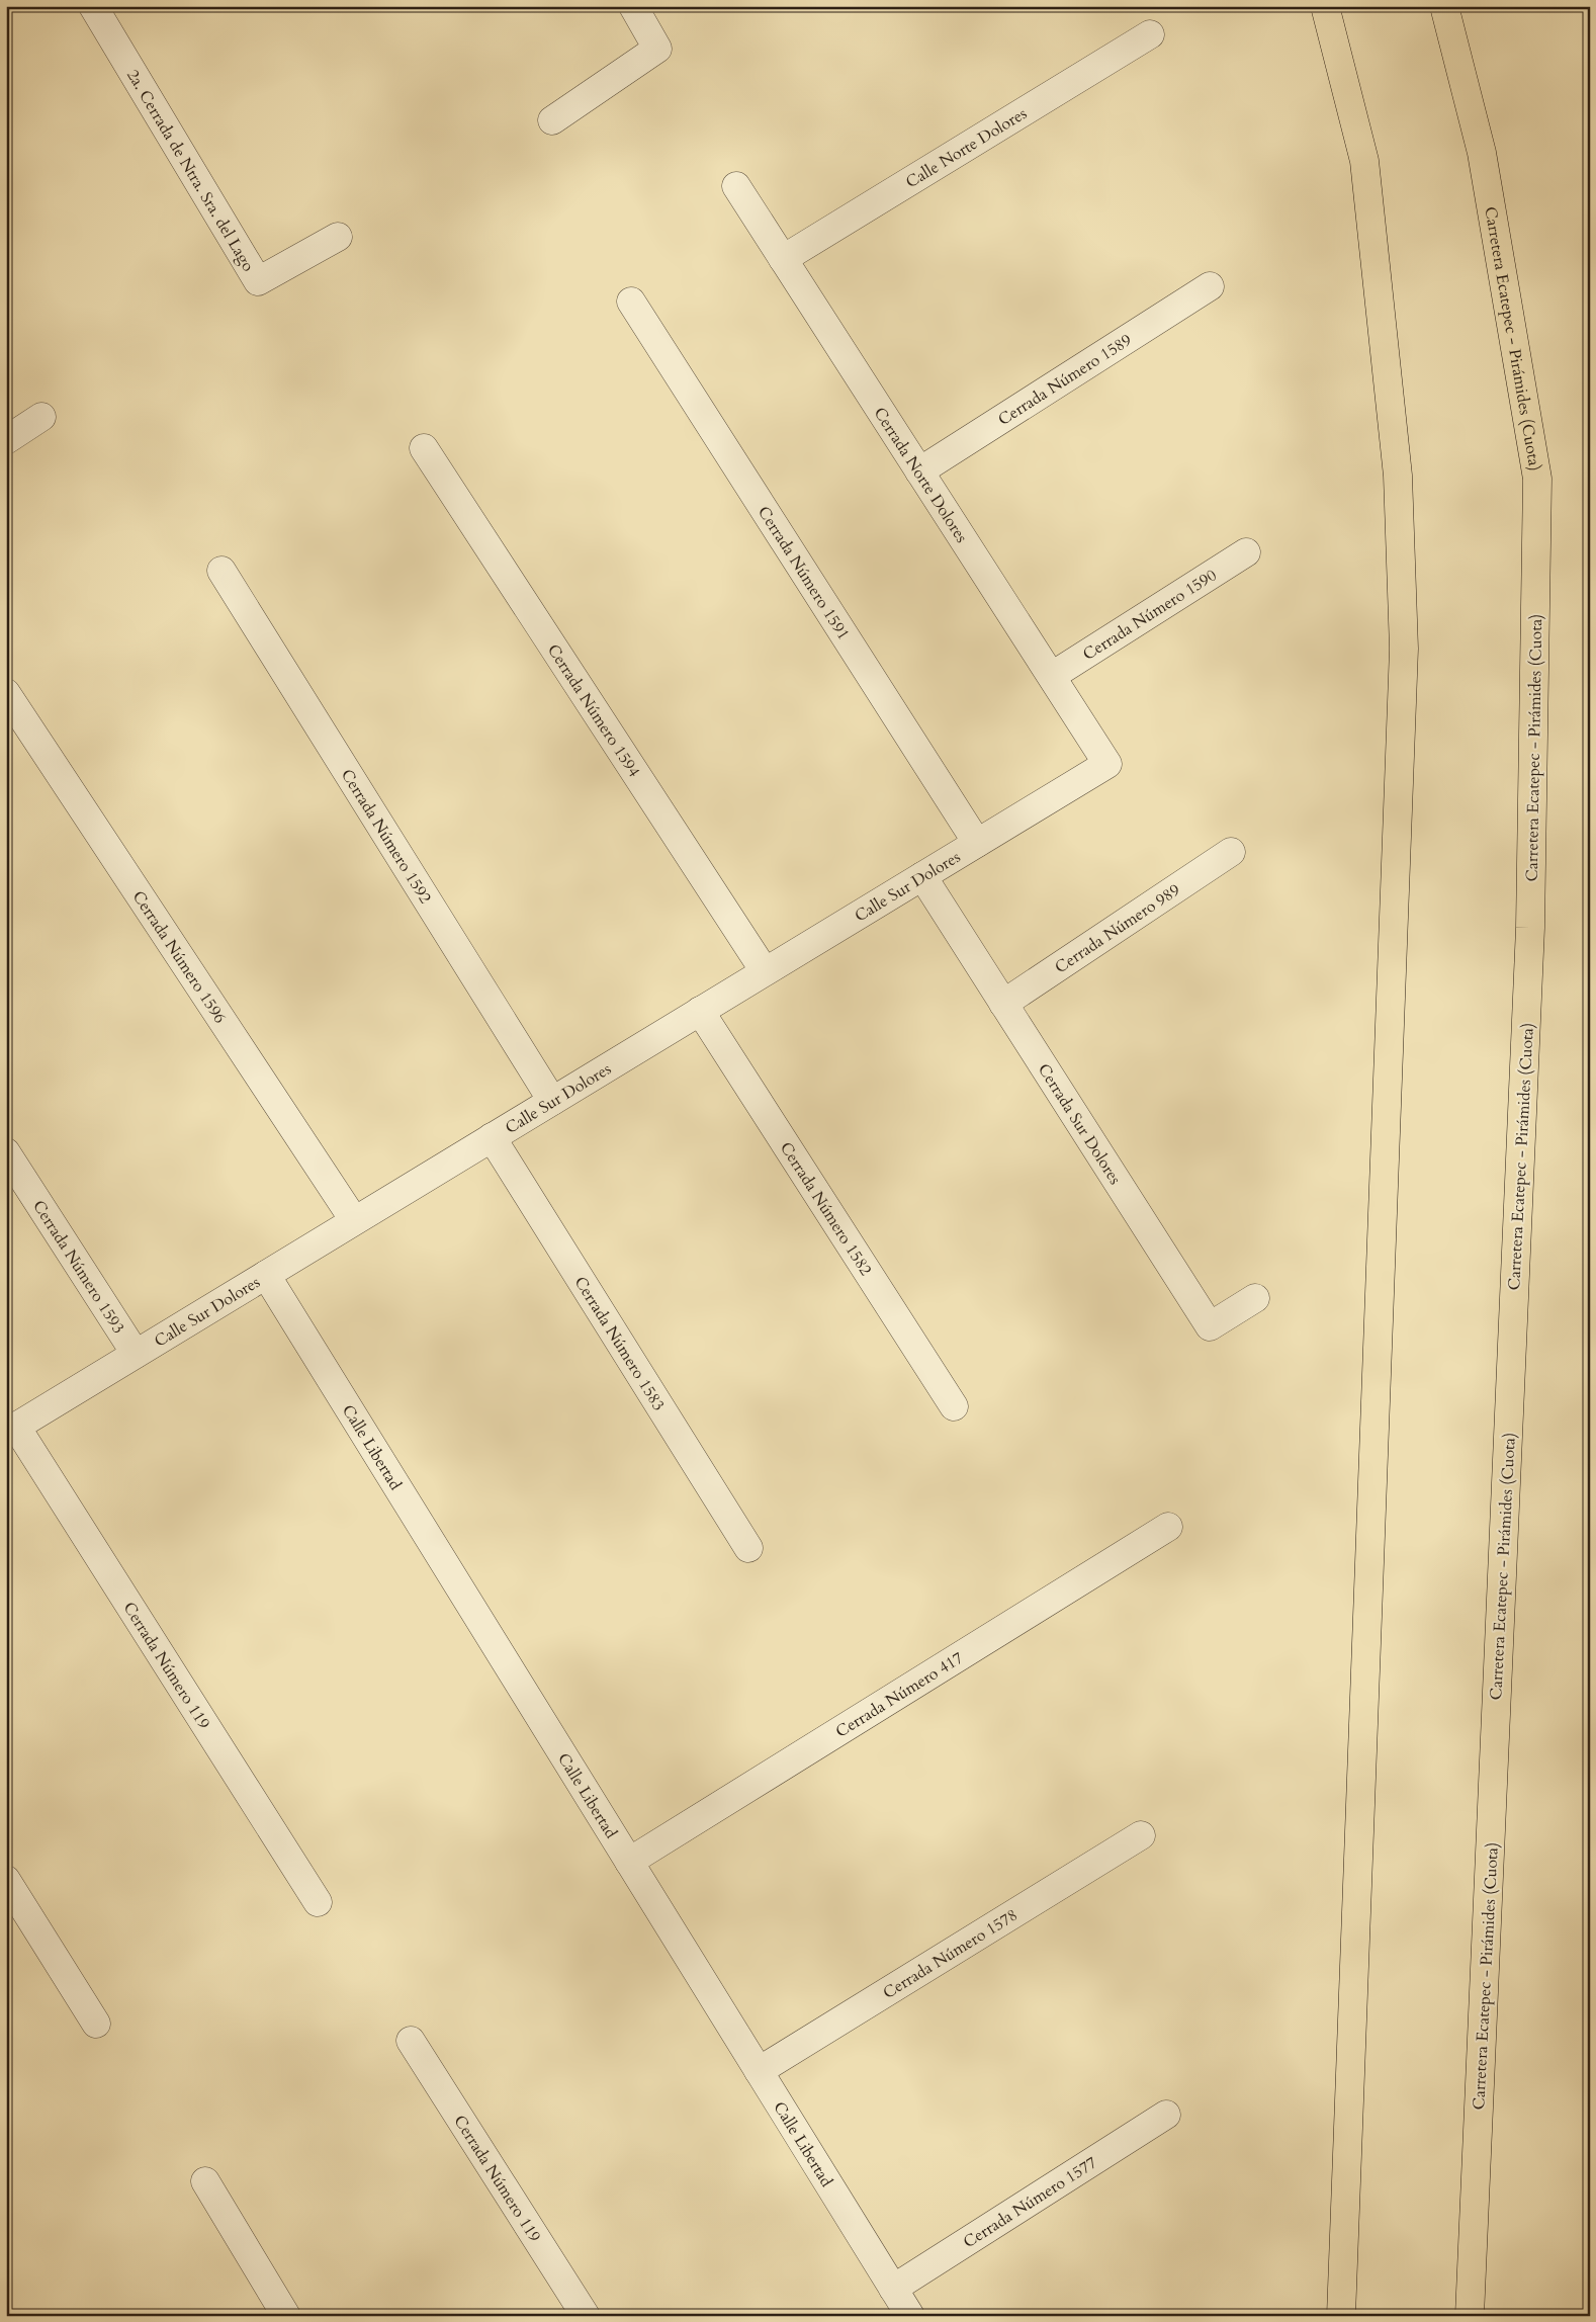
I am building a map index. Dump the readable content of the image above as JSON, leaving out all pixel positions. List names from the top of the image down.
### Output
{
  "streets": {
    "highway": ["Carretera Ecatepec - Pirámides (Cuota)"],
    "street": [
      "Calle Norte Dolores",
      "2a. Cerrada de Ntra. Sra. del Lago",
      "Cerrada Número 1589",
      "Cerrada Norte Dolores",
      "Cerrada Número 1591",
      "Cerrada Número 1590",
      "Cerrada Número 1594",
      "Cerrada Número 1592",
      "Calle Sur Dolores",
      "Cerrada Número 989",
      "Cerrada Número 1596",
      "Cerrada Sur Dolores",
      "Cerrada Número 1582",
      "Cerrada Número 1593",
      "Cerrada Número 1583",
      "Calle Libertad",
      "Cerrada Número 119",
      "Cerrada Número 417",
      "Cerrada Número 1578",
      "Cerrada Número 1577"
    ]
  },
  "crossings": [
    ["Calle Norte Dolores", "Cerrada Norte Dolores"],
    ["Cerrada Número 1589", "Cerrada Norte Dolores"],
    ["Cerrada Norte Dolores", "Cerrada Número 1590"],
    ["Cerrada Norte Dolores", "Calle Sur Dolores"],
    ["Cerrada Número 1591", "Calle Sur Dolores"],
    ["Cerrada Número 1594", "Calle Sur Dolores"],
    ["Cerrada Número 1592", "Calle Sur Dolores"],
    ["Calle Sur Dolores", "Cerrada Número 1596"],
    ["Calle Sur Dolores", "Cerrada Sur Dolores"],
    ["Calle Sur Dolores", "Cerrada Número 1582"],
    ["Calle Sur Dolores", "Cerrada Número 1593"],
    ["Calle Sur Dolores", "Cerrada Número 1583"],
    ["Calle Sur Dolores", "Calle Libertad"],
    ["Calle Sur Dolores", "Cerrada Número 119"],
    ["Cerrada Número 989", "Cerrada Sur Dolores"],
    ["Calle Libertad", "Cerrada Número 417"],
    ["Calle Libertad", "Cerrada Número 1578"],
    ["Calle Libertad", "Cerrada Número 1577"]
  ]
}
